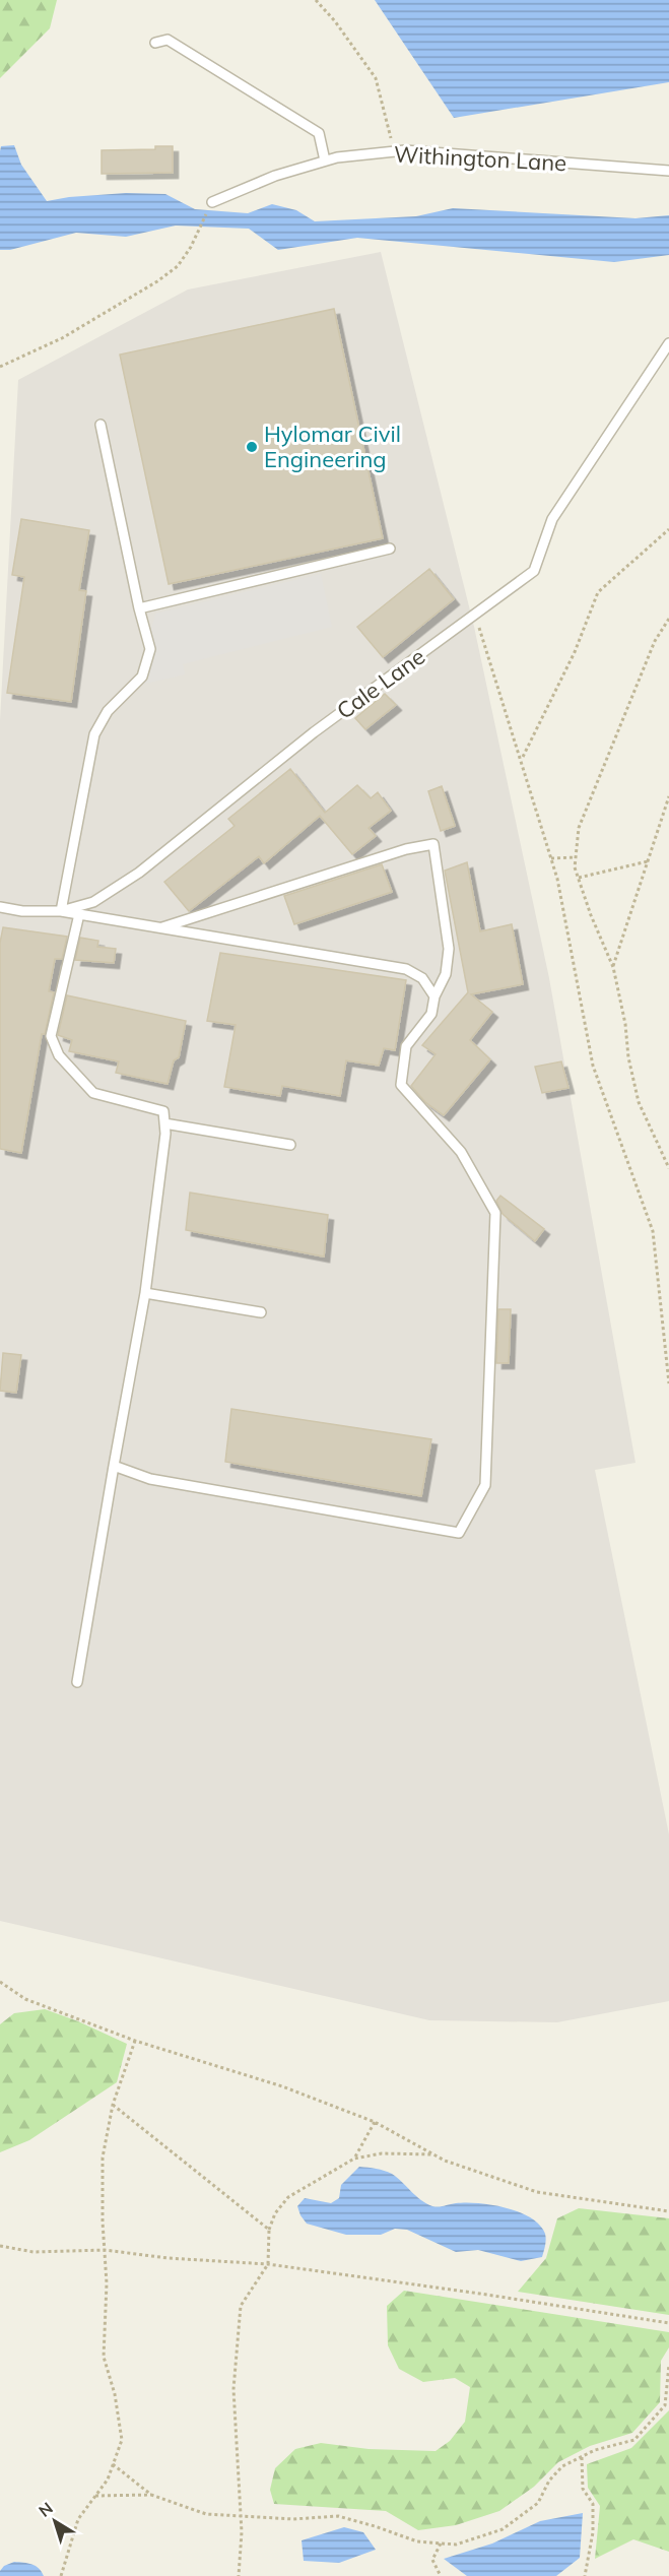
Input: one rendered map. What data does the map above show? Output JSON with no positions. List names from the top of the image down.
{
  "streets": {
    "lane": ["Withington Lane", "Cale Lane"]
  },
  "places": ["Hylomar Civil Engineering"],
  "north": "top left"
}
